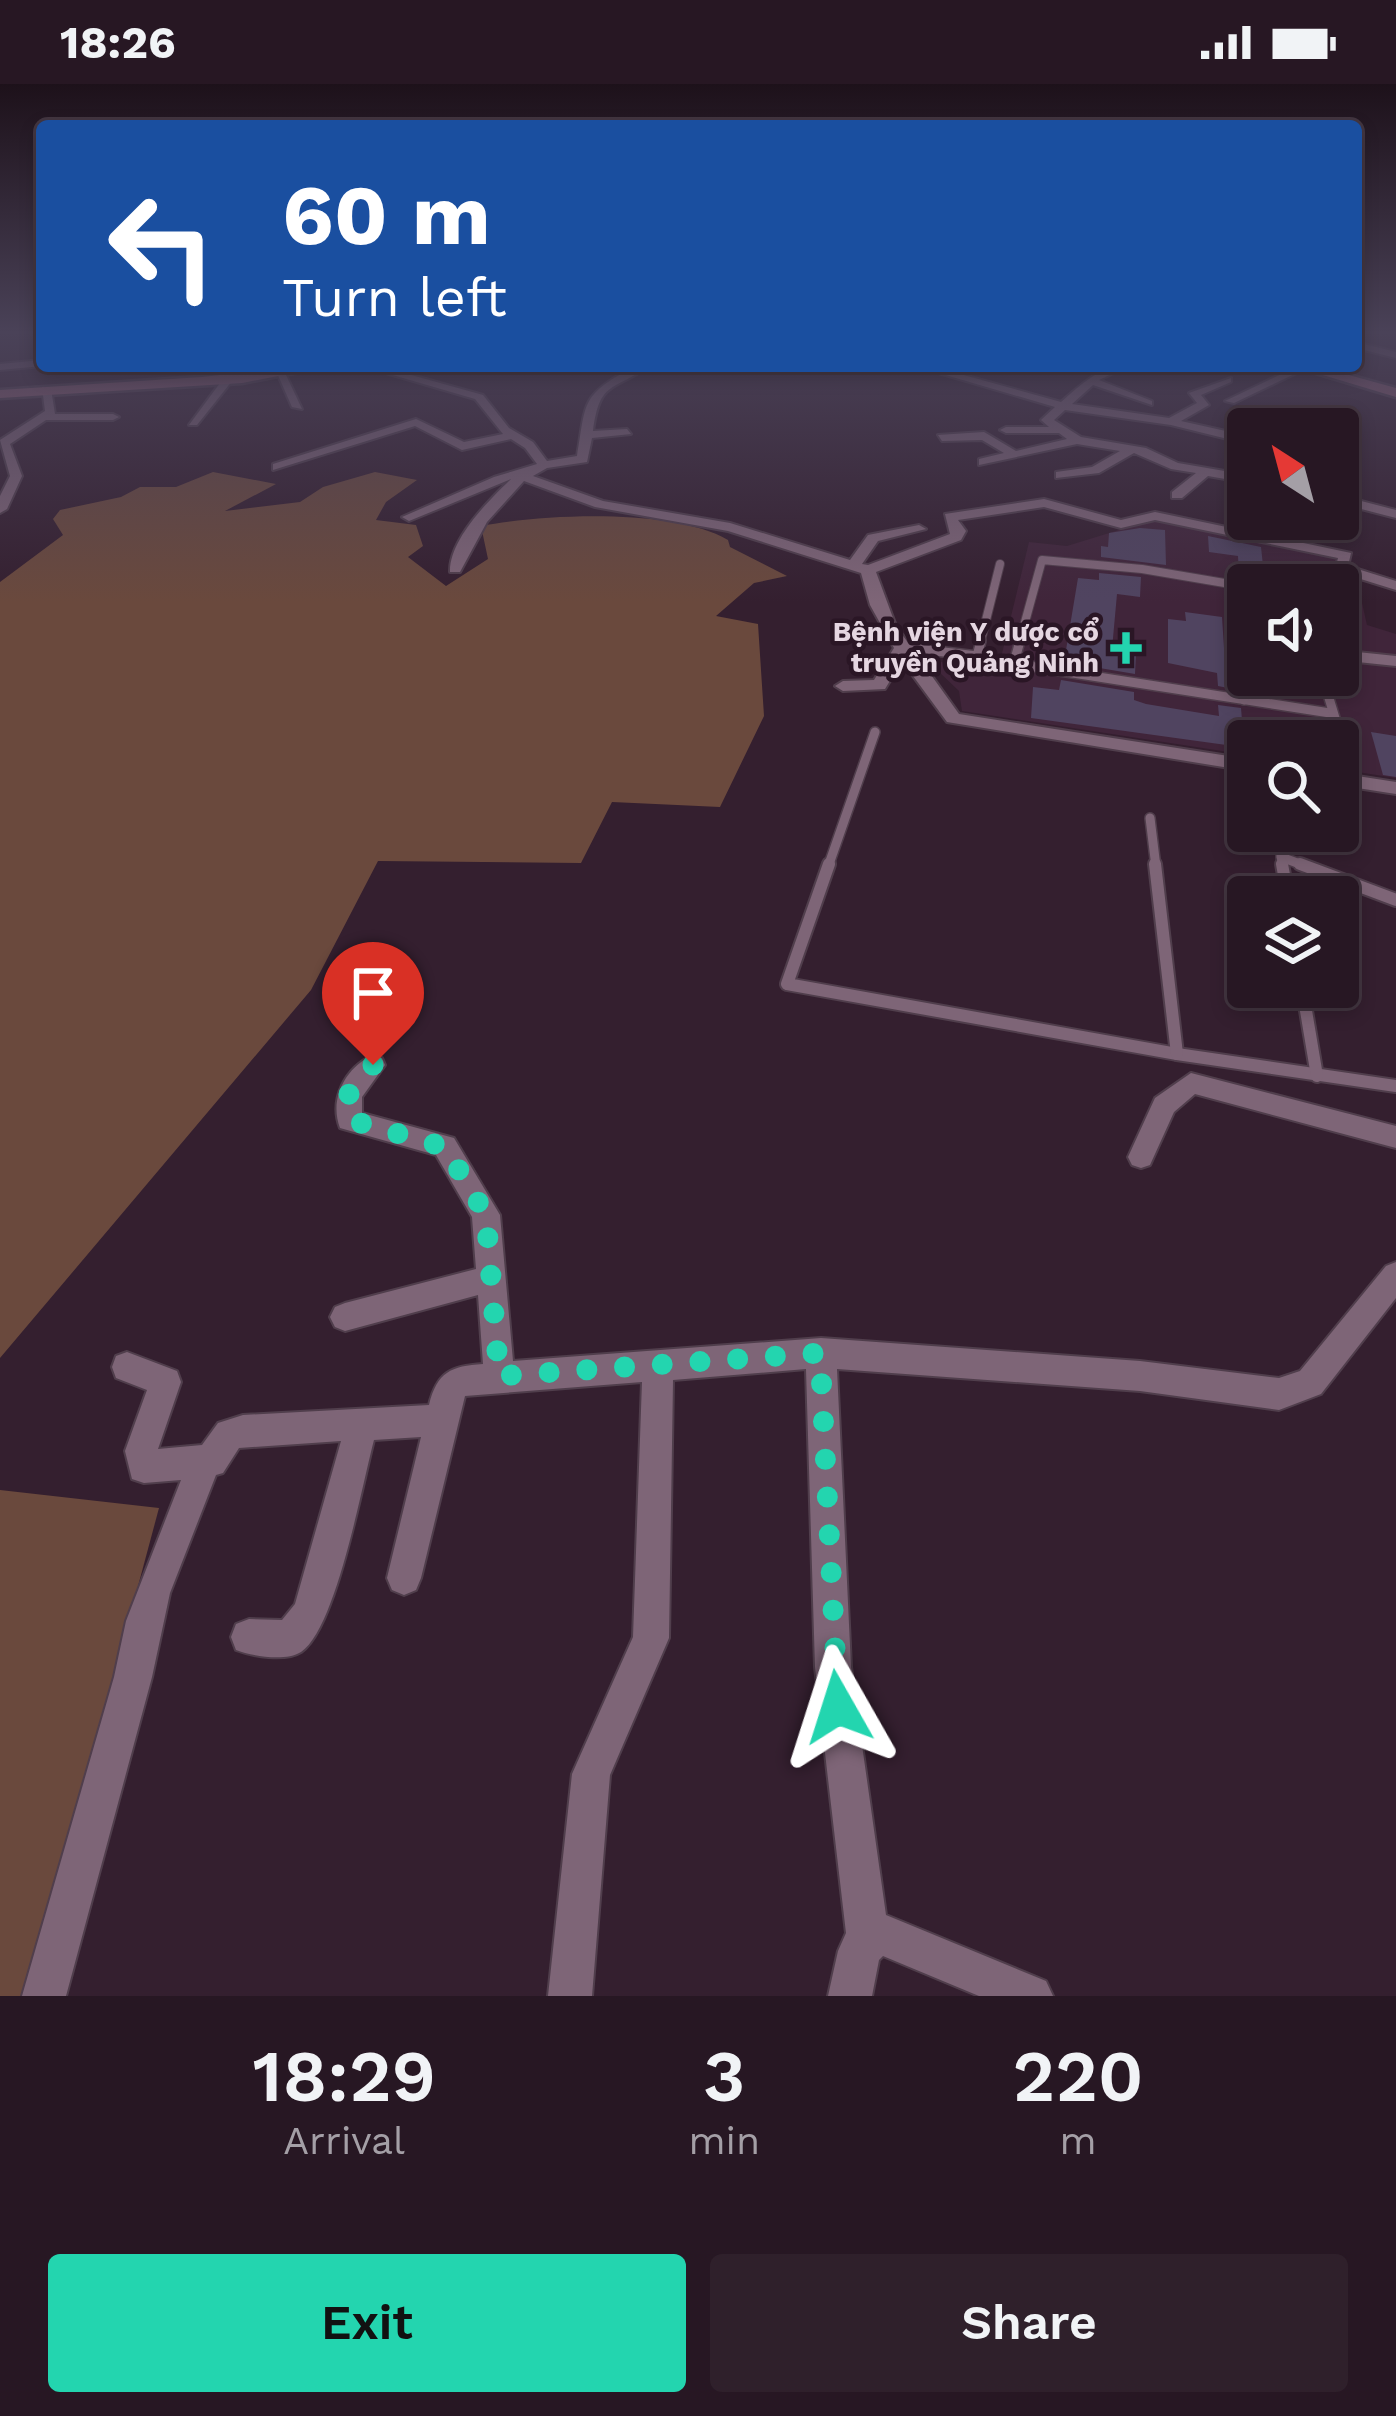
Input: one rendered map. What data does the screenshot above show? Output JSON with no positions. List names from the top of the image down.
{
  "places": {
    "health": ["Bệnh viện Y dược cổ truyền Quảng Ninh"]
  },
  "north": "top left",
  "page": {
    "status": "18:26",
    "turn": ["60 m", "Turn left"],
    "eta": [
      "18:29",
      "Arrival",
      "3",
      "min",
      "220",
      "m"
    ],
    "buttons": ["Exit", "Share"]
  }
}
